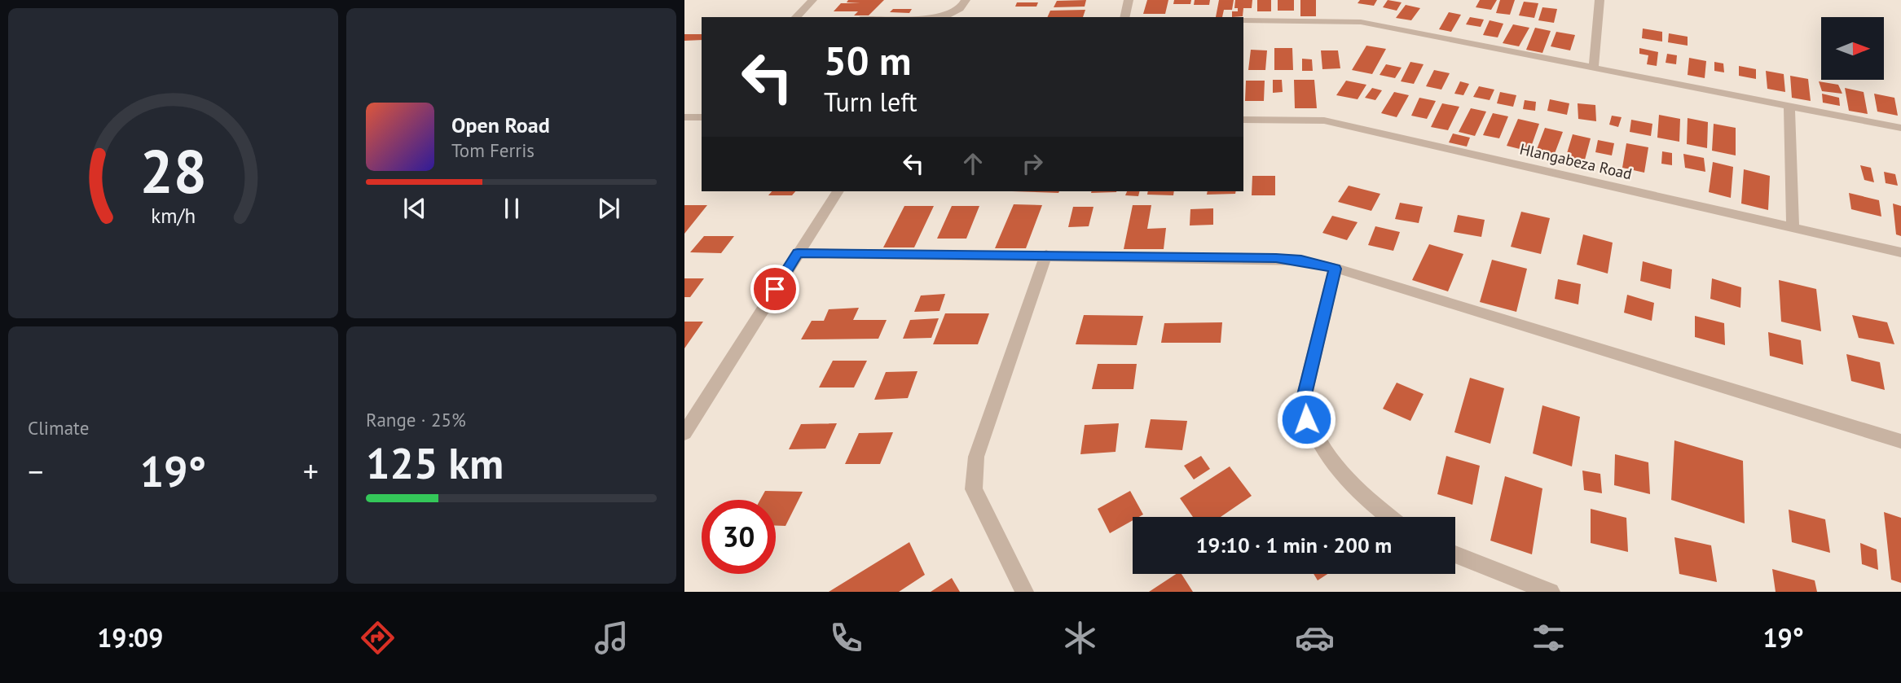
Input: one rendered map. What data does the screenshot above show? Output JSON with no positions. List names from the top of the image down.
{
  "streets": {
    "street": ["Hlangabeza Road"]
  },
  "north": "right",
  "page": {
    "turn": ["50 m", "Turn left"],
    "song": ["Open Road", "Tom Ferris"],
    "tile": [
      "Climate",
      ["Range · 25%", "125 km"]
    ],
    "heat": ["−", "19°", "+"],
    "limit": "30",
    "trip": "19:10 · 1 min · 200 m",
    "tabs": ["19:09", "19°"],
    "gauge": ["28", "km/h"]
  }
}
